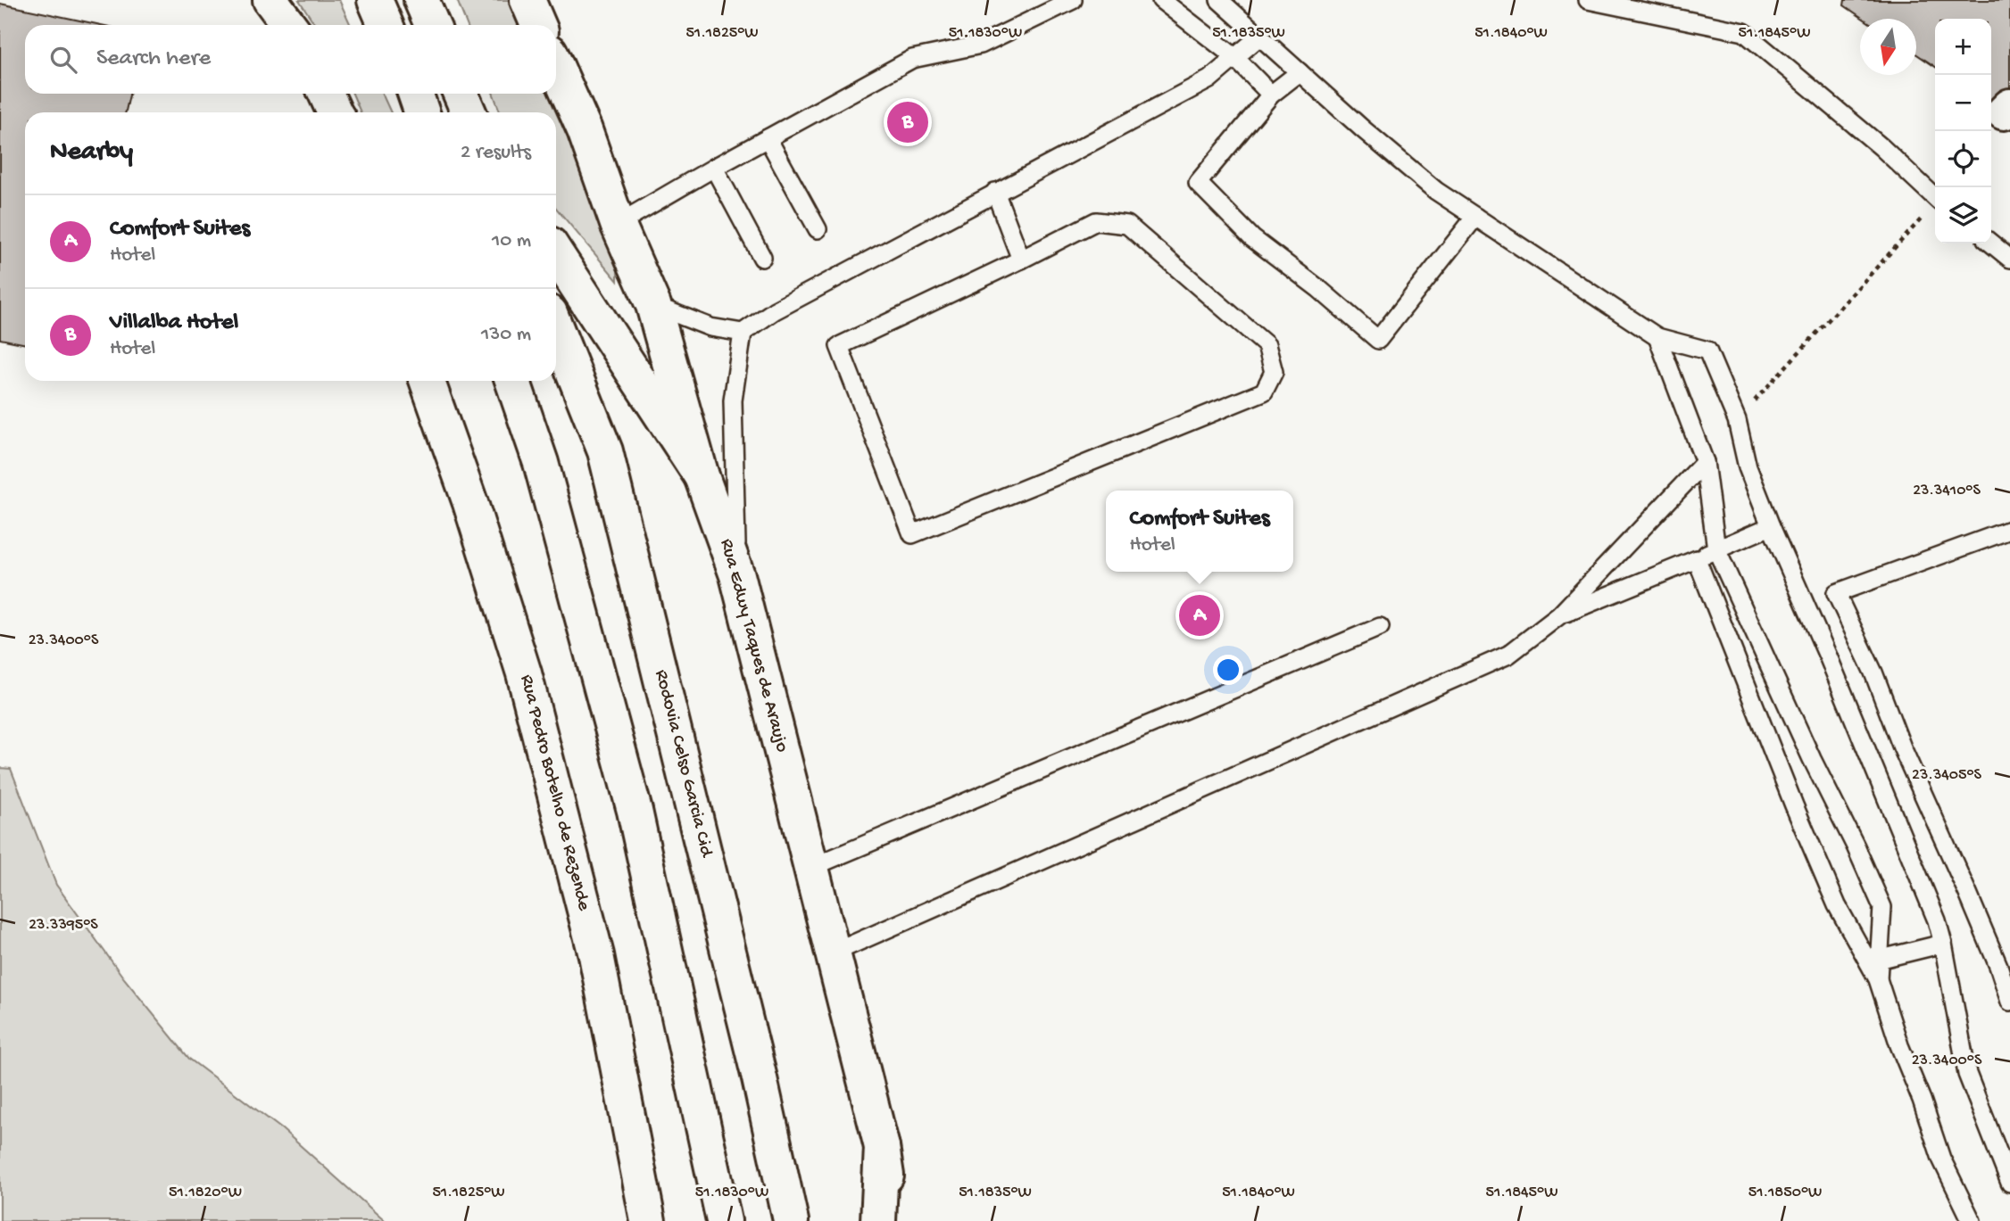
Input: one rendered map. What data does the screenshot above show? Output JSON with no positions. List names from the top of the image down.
{
  "streets": {
    "main road": ["Rua Edwy Taques de Araujo", "Rodovia Celso Garcia Cid", "Rua Pedro Botelho de Rezende"]
  },
  "north": "bottom",
  "page": {
    "map_buttons": ["+", "−"],
    "search": "Search here",
    "pins": ["B", "A"],
    "heading": ["Nearby", "2 results"],
    "list": [
      {
        "mark": "A",
        "name": "Comfort Suites",
        "note": "Hotel",
        "value": "10 m"
      },
      {
        "mark": "B",
        "name": "Villalba Hotel",
        "note": "Hotel",
        "value": "130 m"
      }
    ],
    "popup": ["Comfort Suites", "Hotel"]
  },
  "coordinates": [
    "51.1825°W",
    "51.1830°W",
    "51.1835°W",
    "51.1840°W",
    "51.1845°W",
    "23.3410°S",
    "23.3400°S",
    "23.3405°S",
    "23.3395°S",
    "51.1820°W",
    "51.1850°W"
  ]
}
